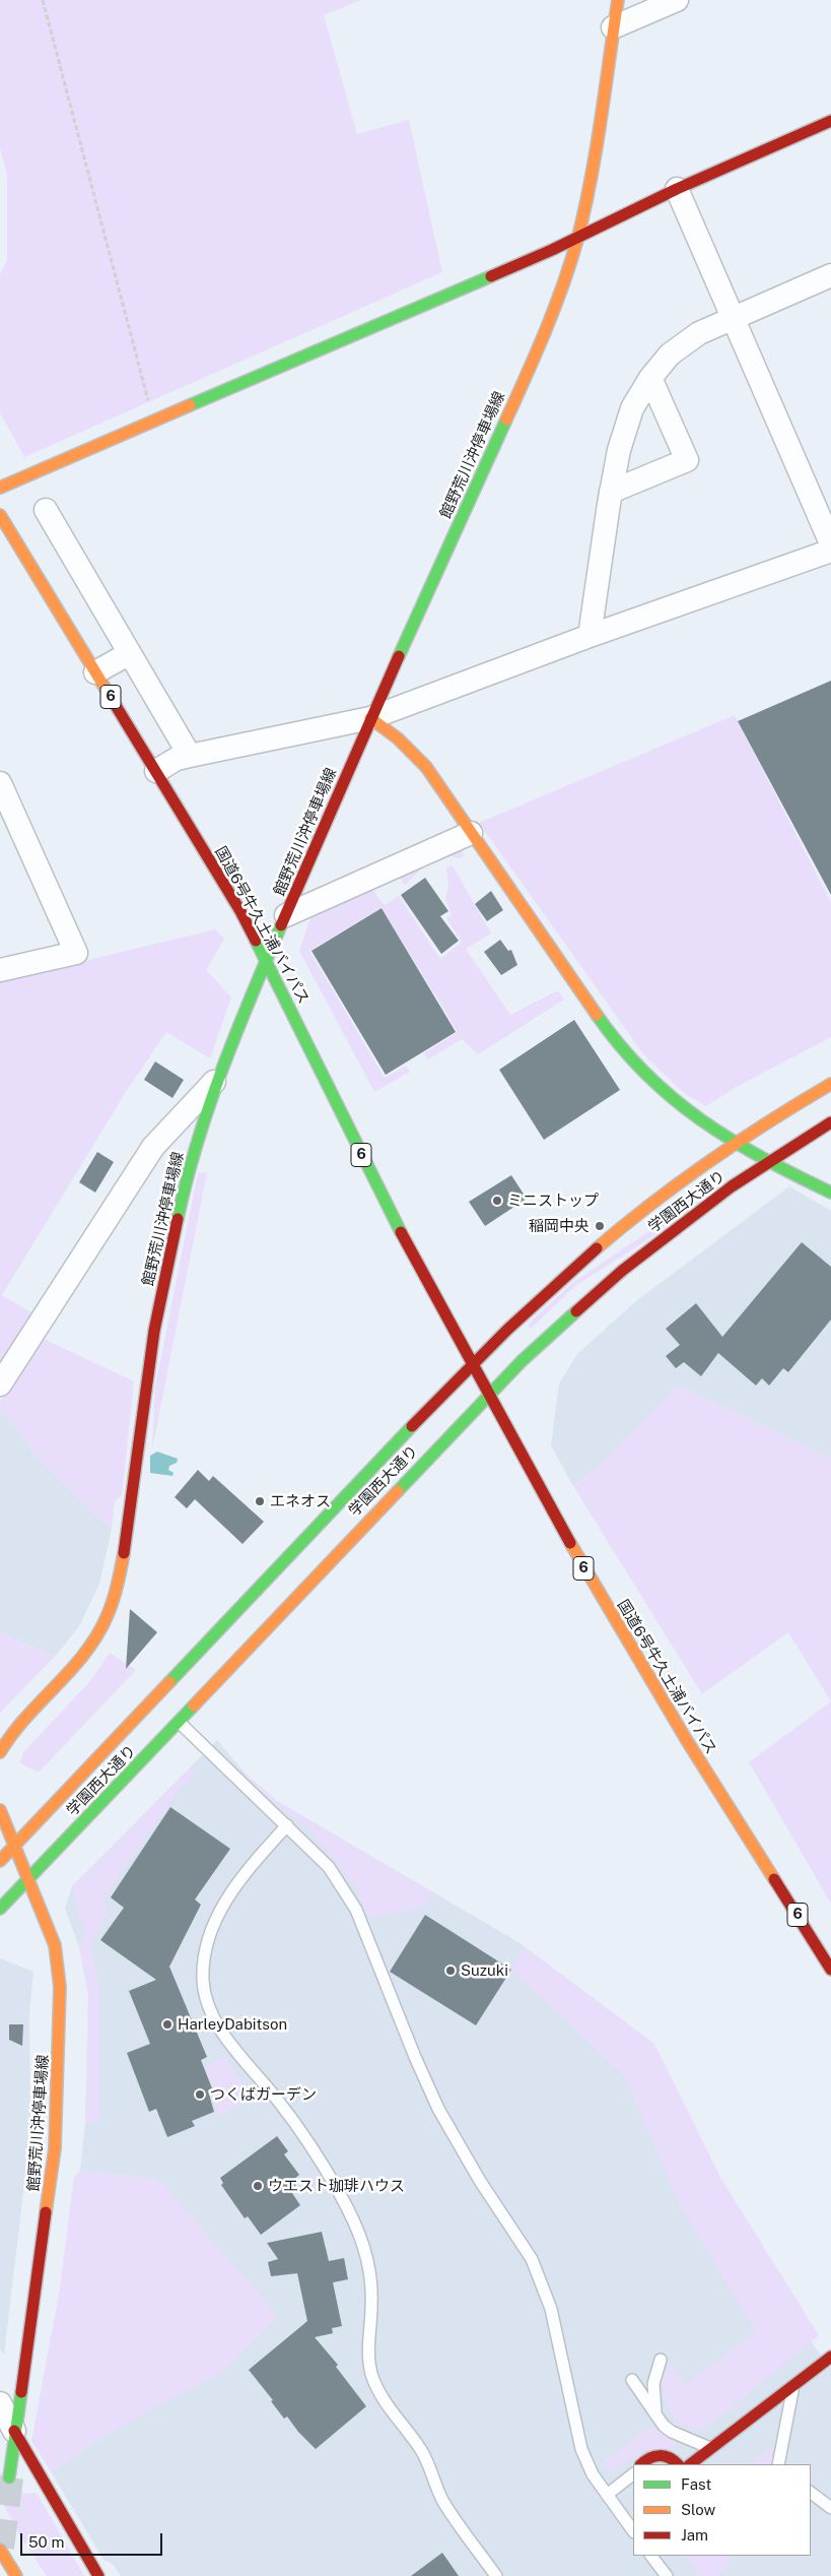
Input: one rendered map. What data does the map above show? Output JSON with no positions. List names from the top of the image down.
{
  "streets": {
    "main road": [
      "館野荒川沖停車場線",
      "6",
      "国道6号牛久土浦バイパス",
      "学園西大通り"
    ]
  },
  "crossings": [
    ["館野荒川沖停車場線", "国道6号牛久土浦バイパス"],
    ["館野荒川沖停車場線", "学園西大通り"],
    ["6", "国道6号牛久土浦バイパス"],
    ["6", "学園西大通り"],
    ["国道6号牛久土浦バイパス", "学園西大通り"]
  ],
  "places": [
    "ミニストップ",
    "稲岡中央",
    "エネオス",
    "Suzuki",
    "HarleyDabitson",
    "つくばガーデン",
    "ウエスト珈琲ハウス"
  ],
  "legend": ["Fast", "Slow", "Jam"],
  "scale_bar": "50 m"
}
